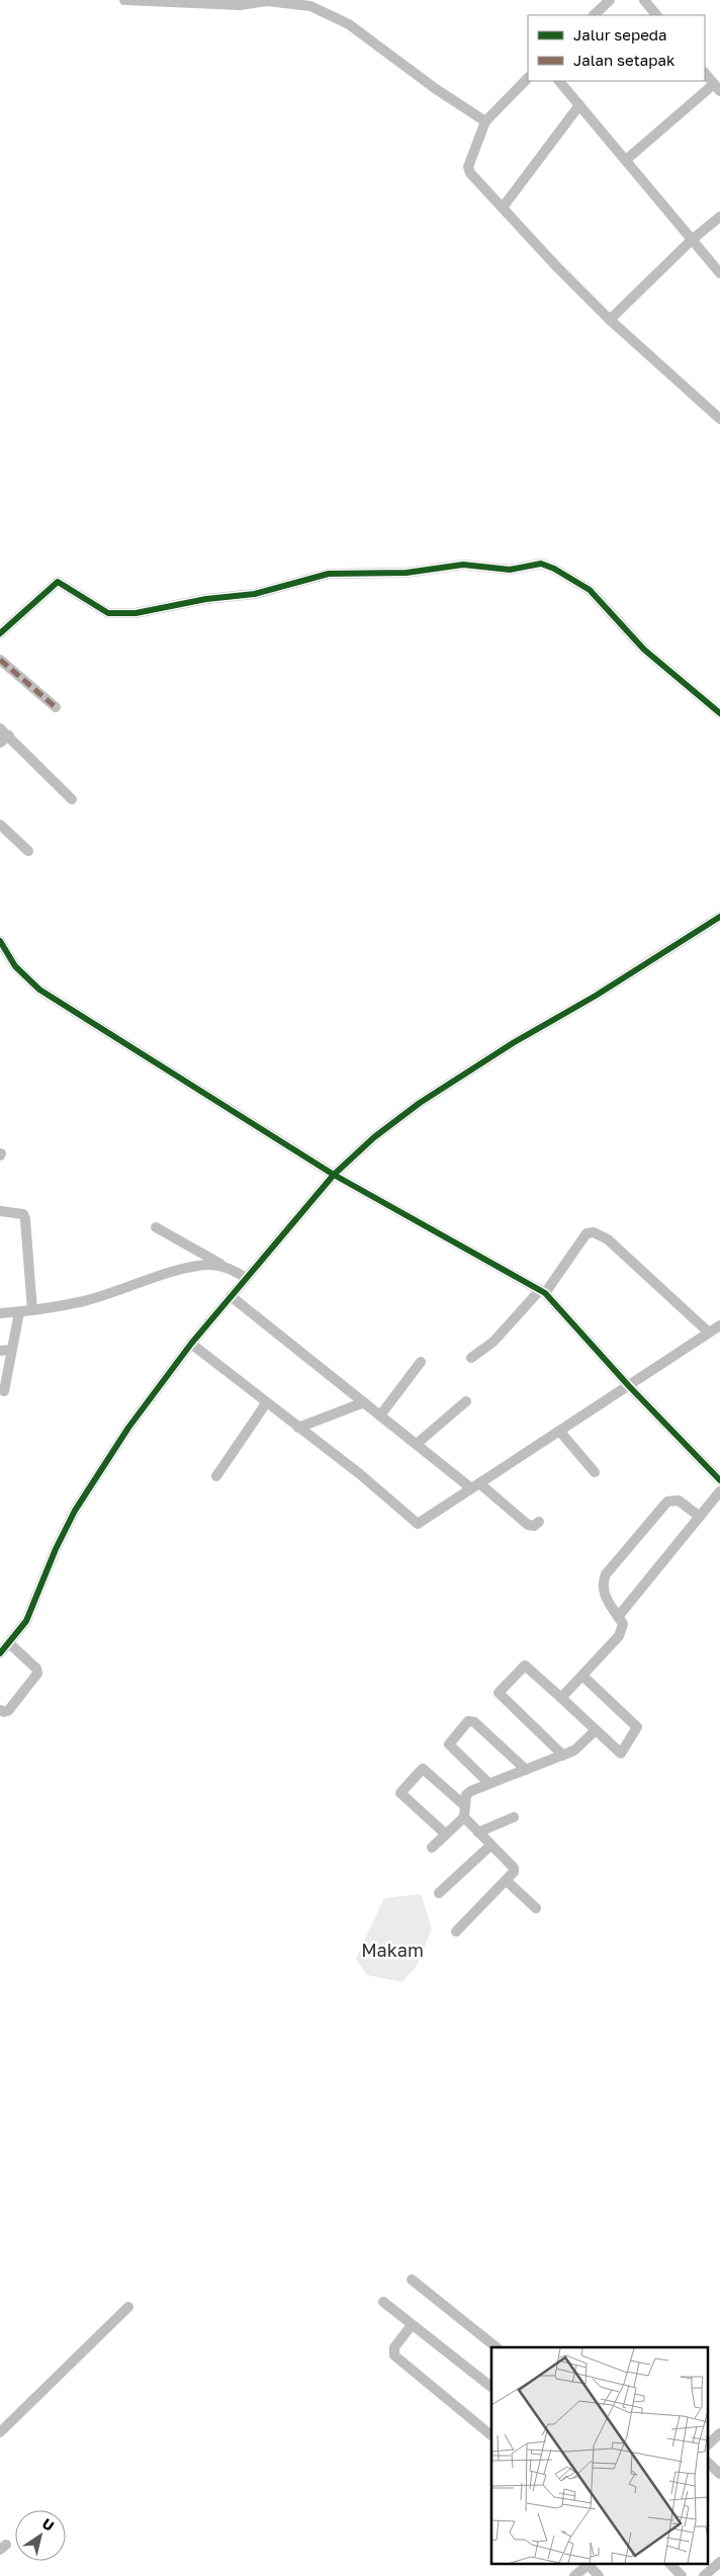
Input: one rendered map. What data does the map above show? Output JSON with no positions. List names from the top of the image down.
{
  "parks": ["Makam"],
  "legend": ["Jalur sepeda", "Jalan setapak"],
  "north": "top right"
}
